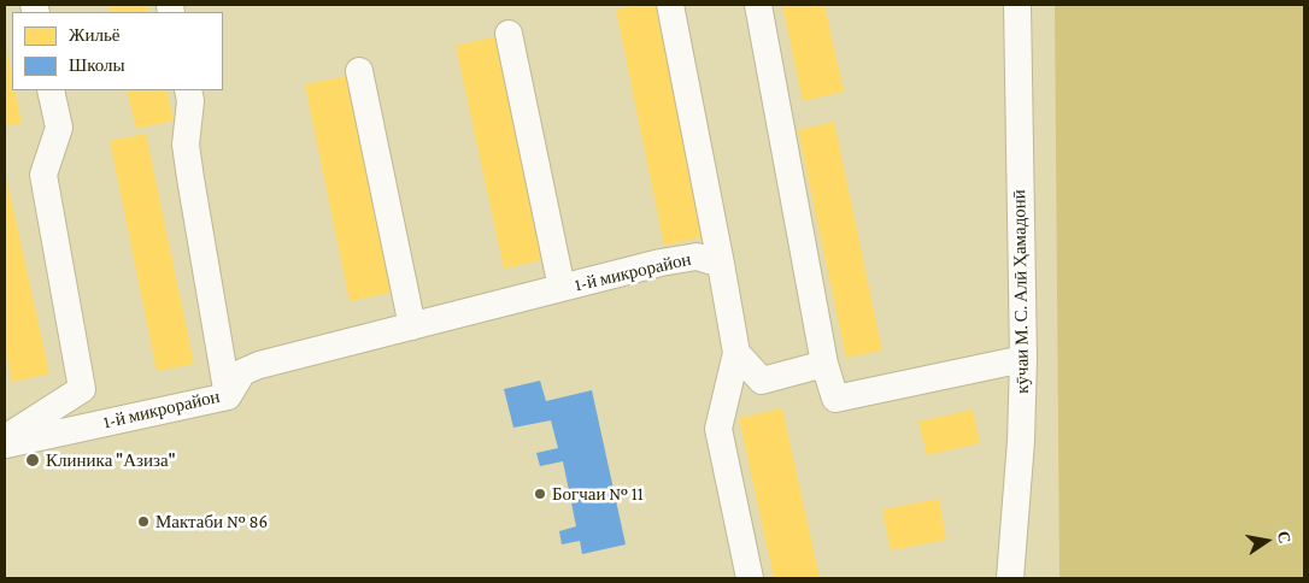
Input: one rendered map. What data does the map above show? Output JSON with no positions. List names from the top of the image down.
{
  "streets": {
    "street": ["1-й микрорайон", "кӯчаи М. С. Алӣ Ҳамадонӣ"]
  },
  "places": ["Клиника \"Азиза\"", "Богчаи № 11", "Мактаби № 86"],
  "legend": ["Жильё", "Школы"],
  "north": "right"
}
